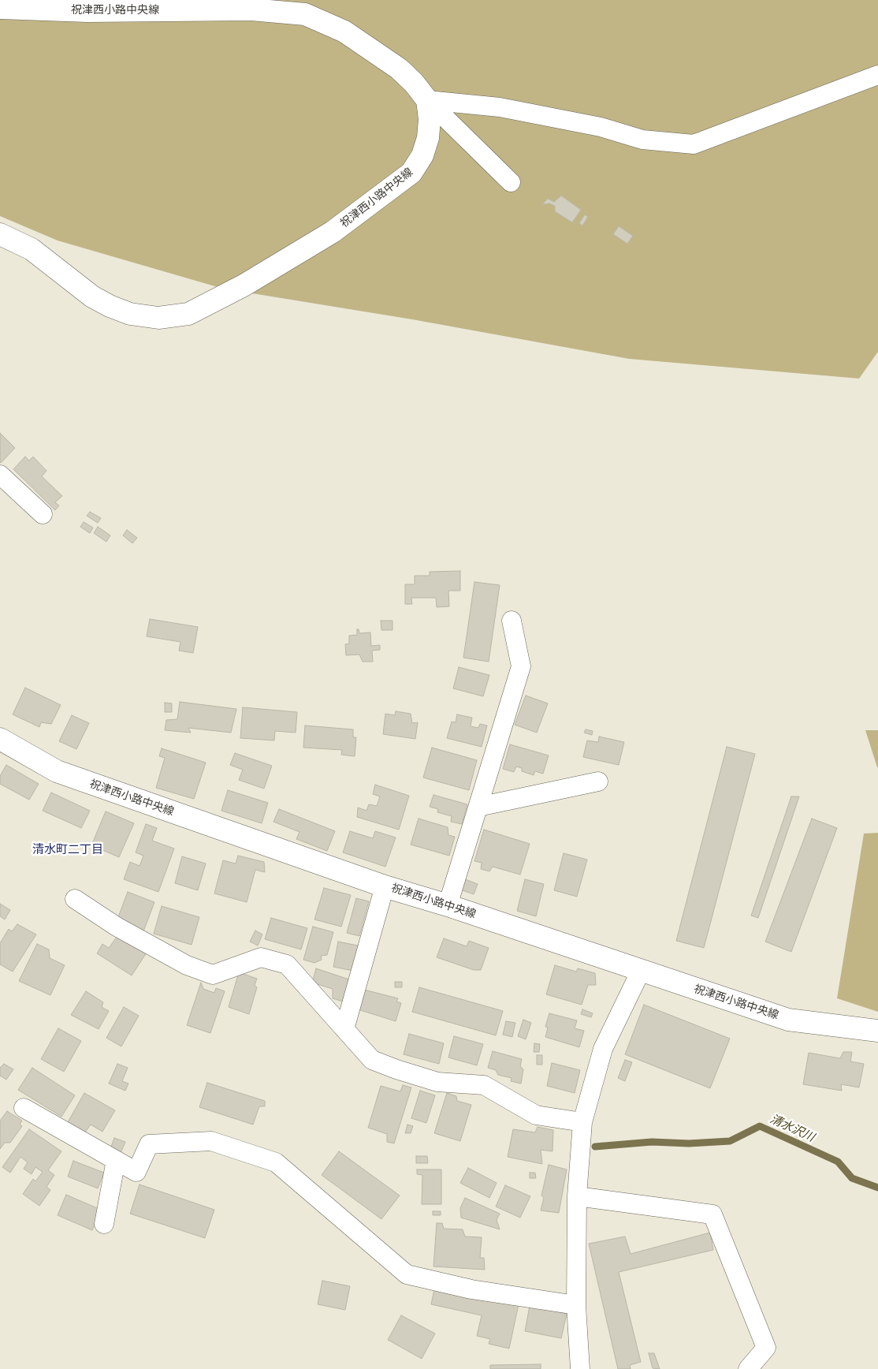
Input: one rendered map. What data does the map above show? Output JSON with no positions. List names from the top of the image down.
{
  "streets": {
    "main road": ["祝津西小路中央線"]
  },
  "districts": ["清水町二丁目"],
  "water": ["清水沢川"]
}
